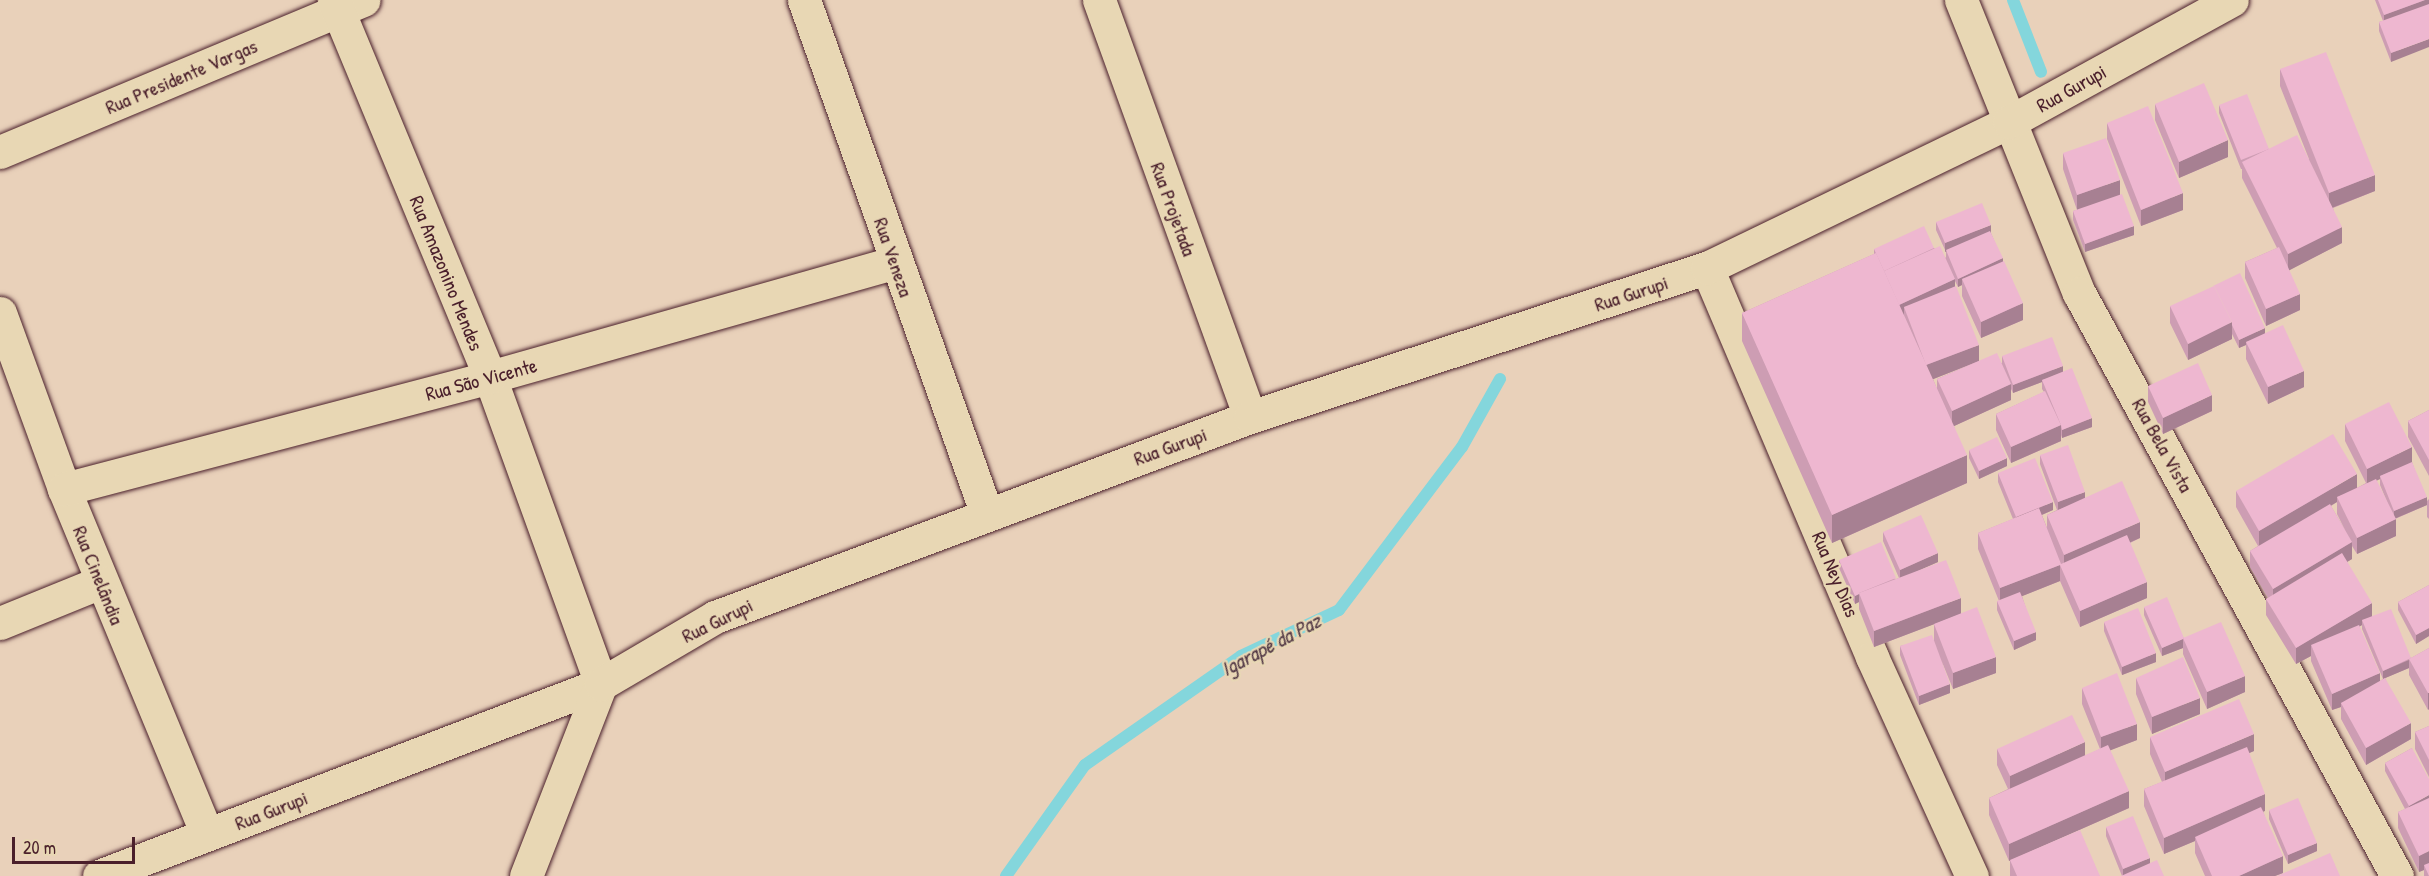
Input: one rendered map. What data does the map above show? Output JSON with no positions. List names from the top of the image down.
{
  "streets": {
    "street": [
      "Rua Presidente Vargas",
      "Rua Gurupi",
      "Rua Projetada",
      "Rua Veneza",
      "Rua Amazonino Mendes",
      "Rua São Vicente",
      "Rua Bela Vista",
      "Rua Ney Dias",
      "Rua Cinelândia"
    ]
  },
  "crossings": [
    ["Rua Presidente Vargas", "Rua Amazonino Mendes"],
    ["Rua Gurupi", "Rua Projetada"],
    ["Rua Gurupi", "Rua Veneza"],
    ["Rua Gurupi", "Rua Amazonino Mendes"],
    ["Rua Gurupi", "Rua Bela Vista"],
    ["Rua Gurupi", "Rua Ney Dias"],
    ["Rua Gurupi", "Rua Cinelândia"],
    ["Rua Veneza", "Rua São Vicente"],
    ["Rua Amazonino Mendes", "Rua São Vicente"],
    ["Rua São Vicente", "Rua Cinelândia"]
  ],
  "water": ["Igarapé da Paz"],
  "scale_bar": "20 m"
}
